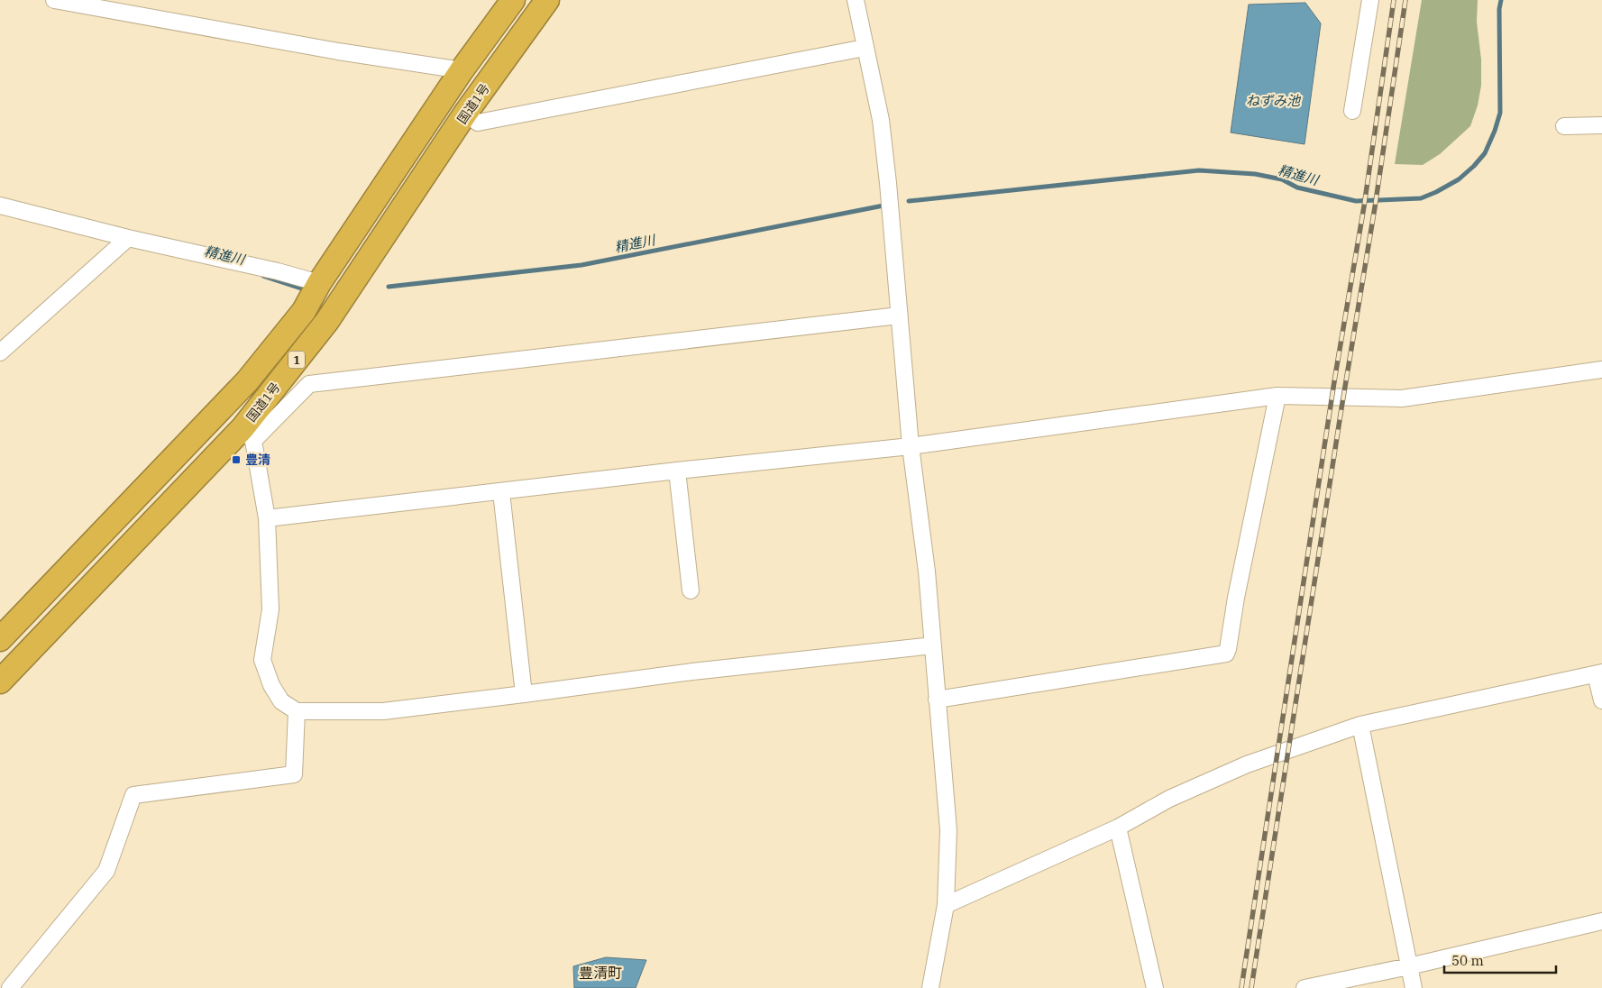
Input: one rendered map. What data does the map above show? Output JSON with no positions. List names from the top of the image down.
{
  "streets": {
    "highway": ["国道1号", "1"]
  },
  "districts": ["豊清町"],
  "water": ["ねずみ池", "精進川"],
  "places": {
    "transit": ["豊清"]
  },
  "scale_bar": "50 m"
}
